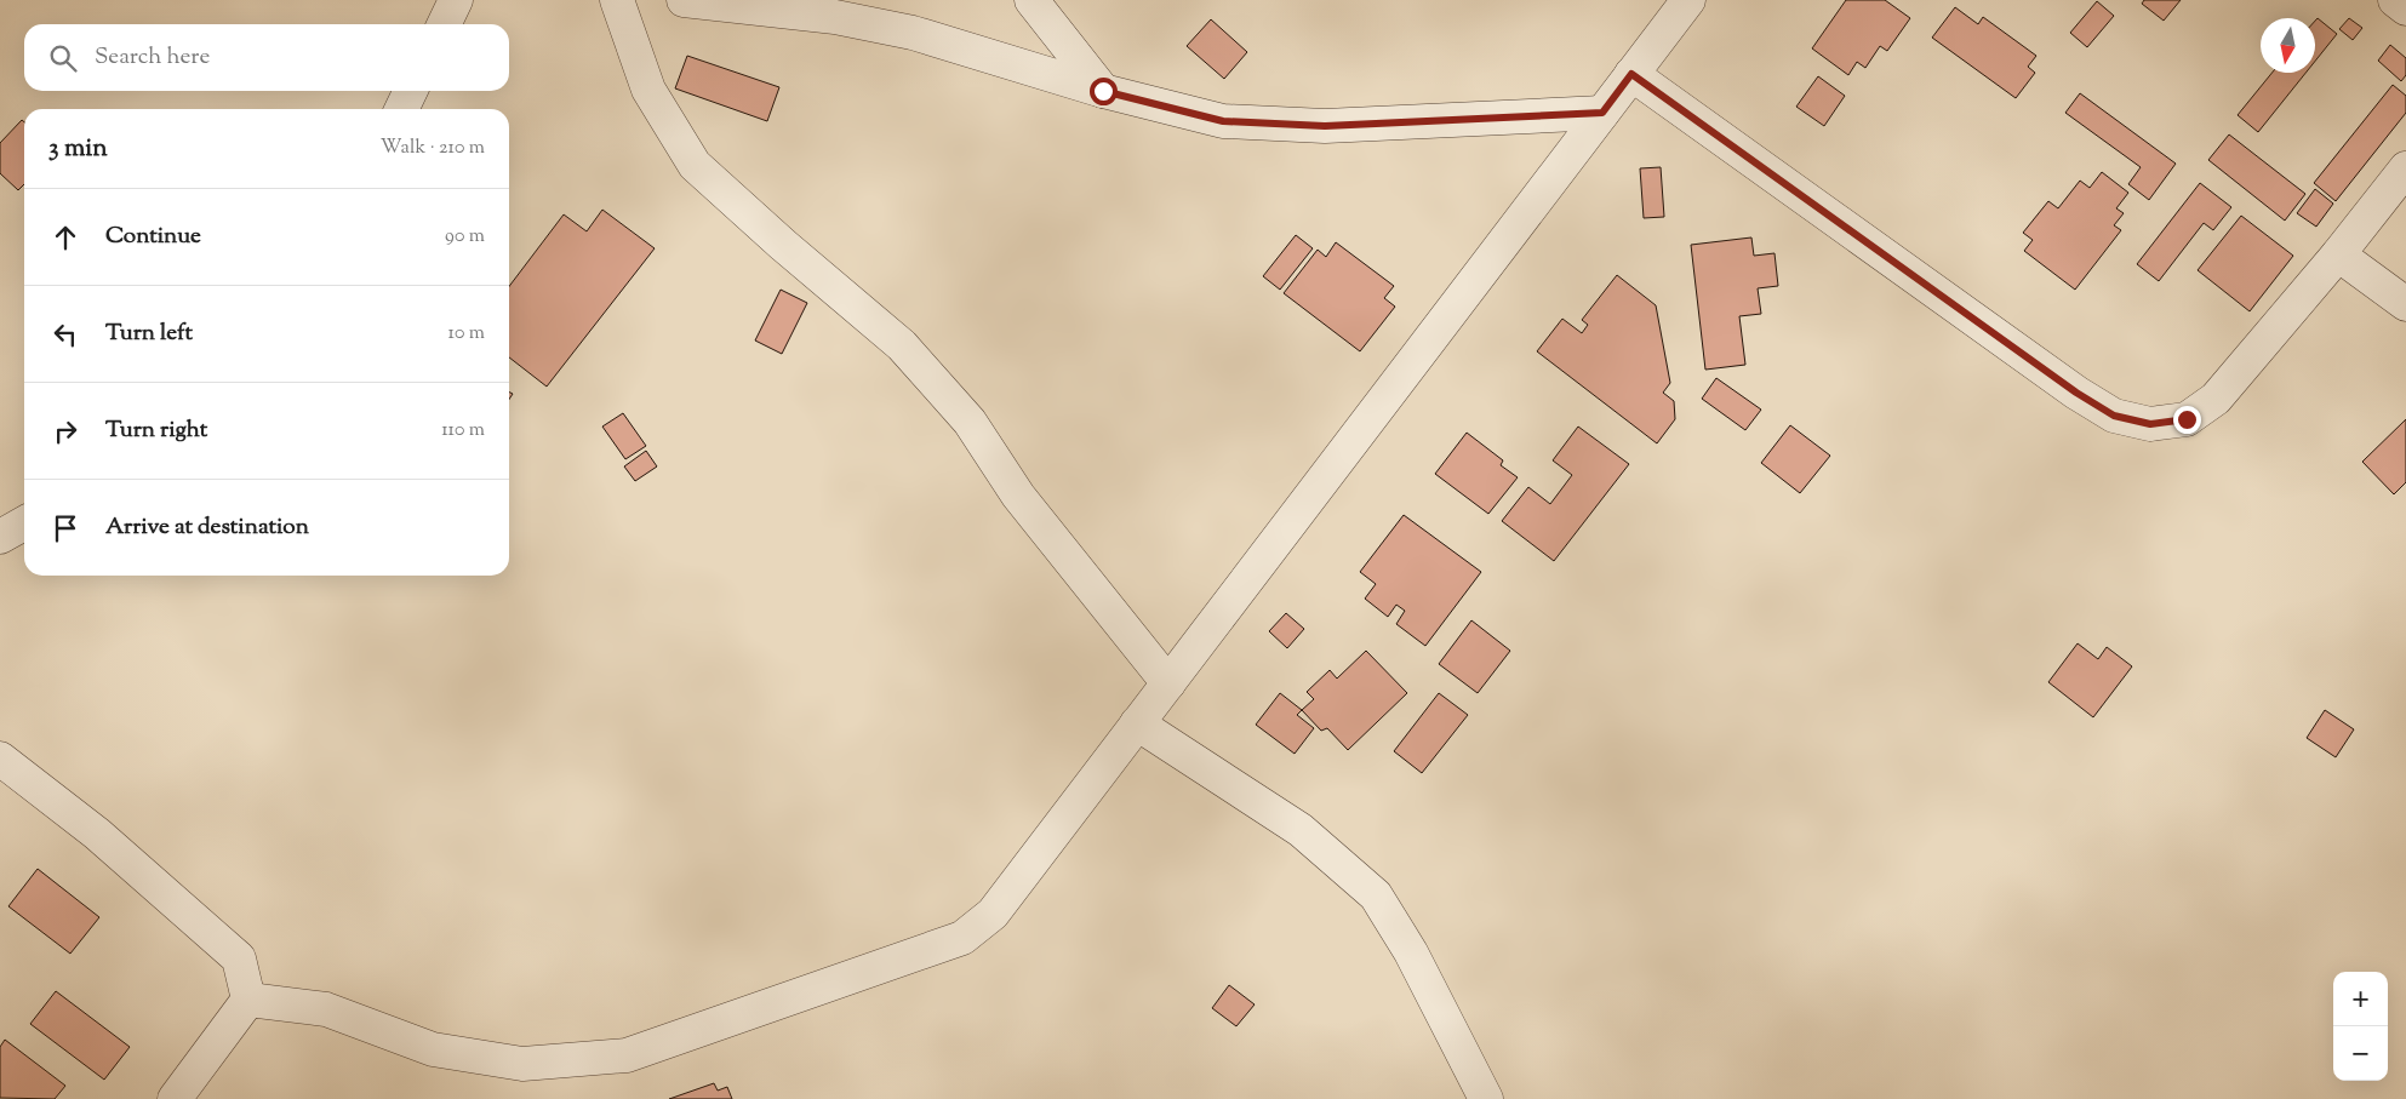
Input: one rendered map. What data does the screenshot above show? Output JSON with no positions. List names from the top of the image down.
{
  "north": "bottom",
  "page": {
    "search": "Search here",
    "heading": ["3 min", "Walk · 210 m"],
    "list": [
      ["Continue", "90 m"],
      ["Turn left", "10 m"],
      ["Turn right", "110 m"],
      "Arrive at destination"
    ],
    "map_buttons": ["+", "−"]
  }
}
